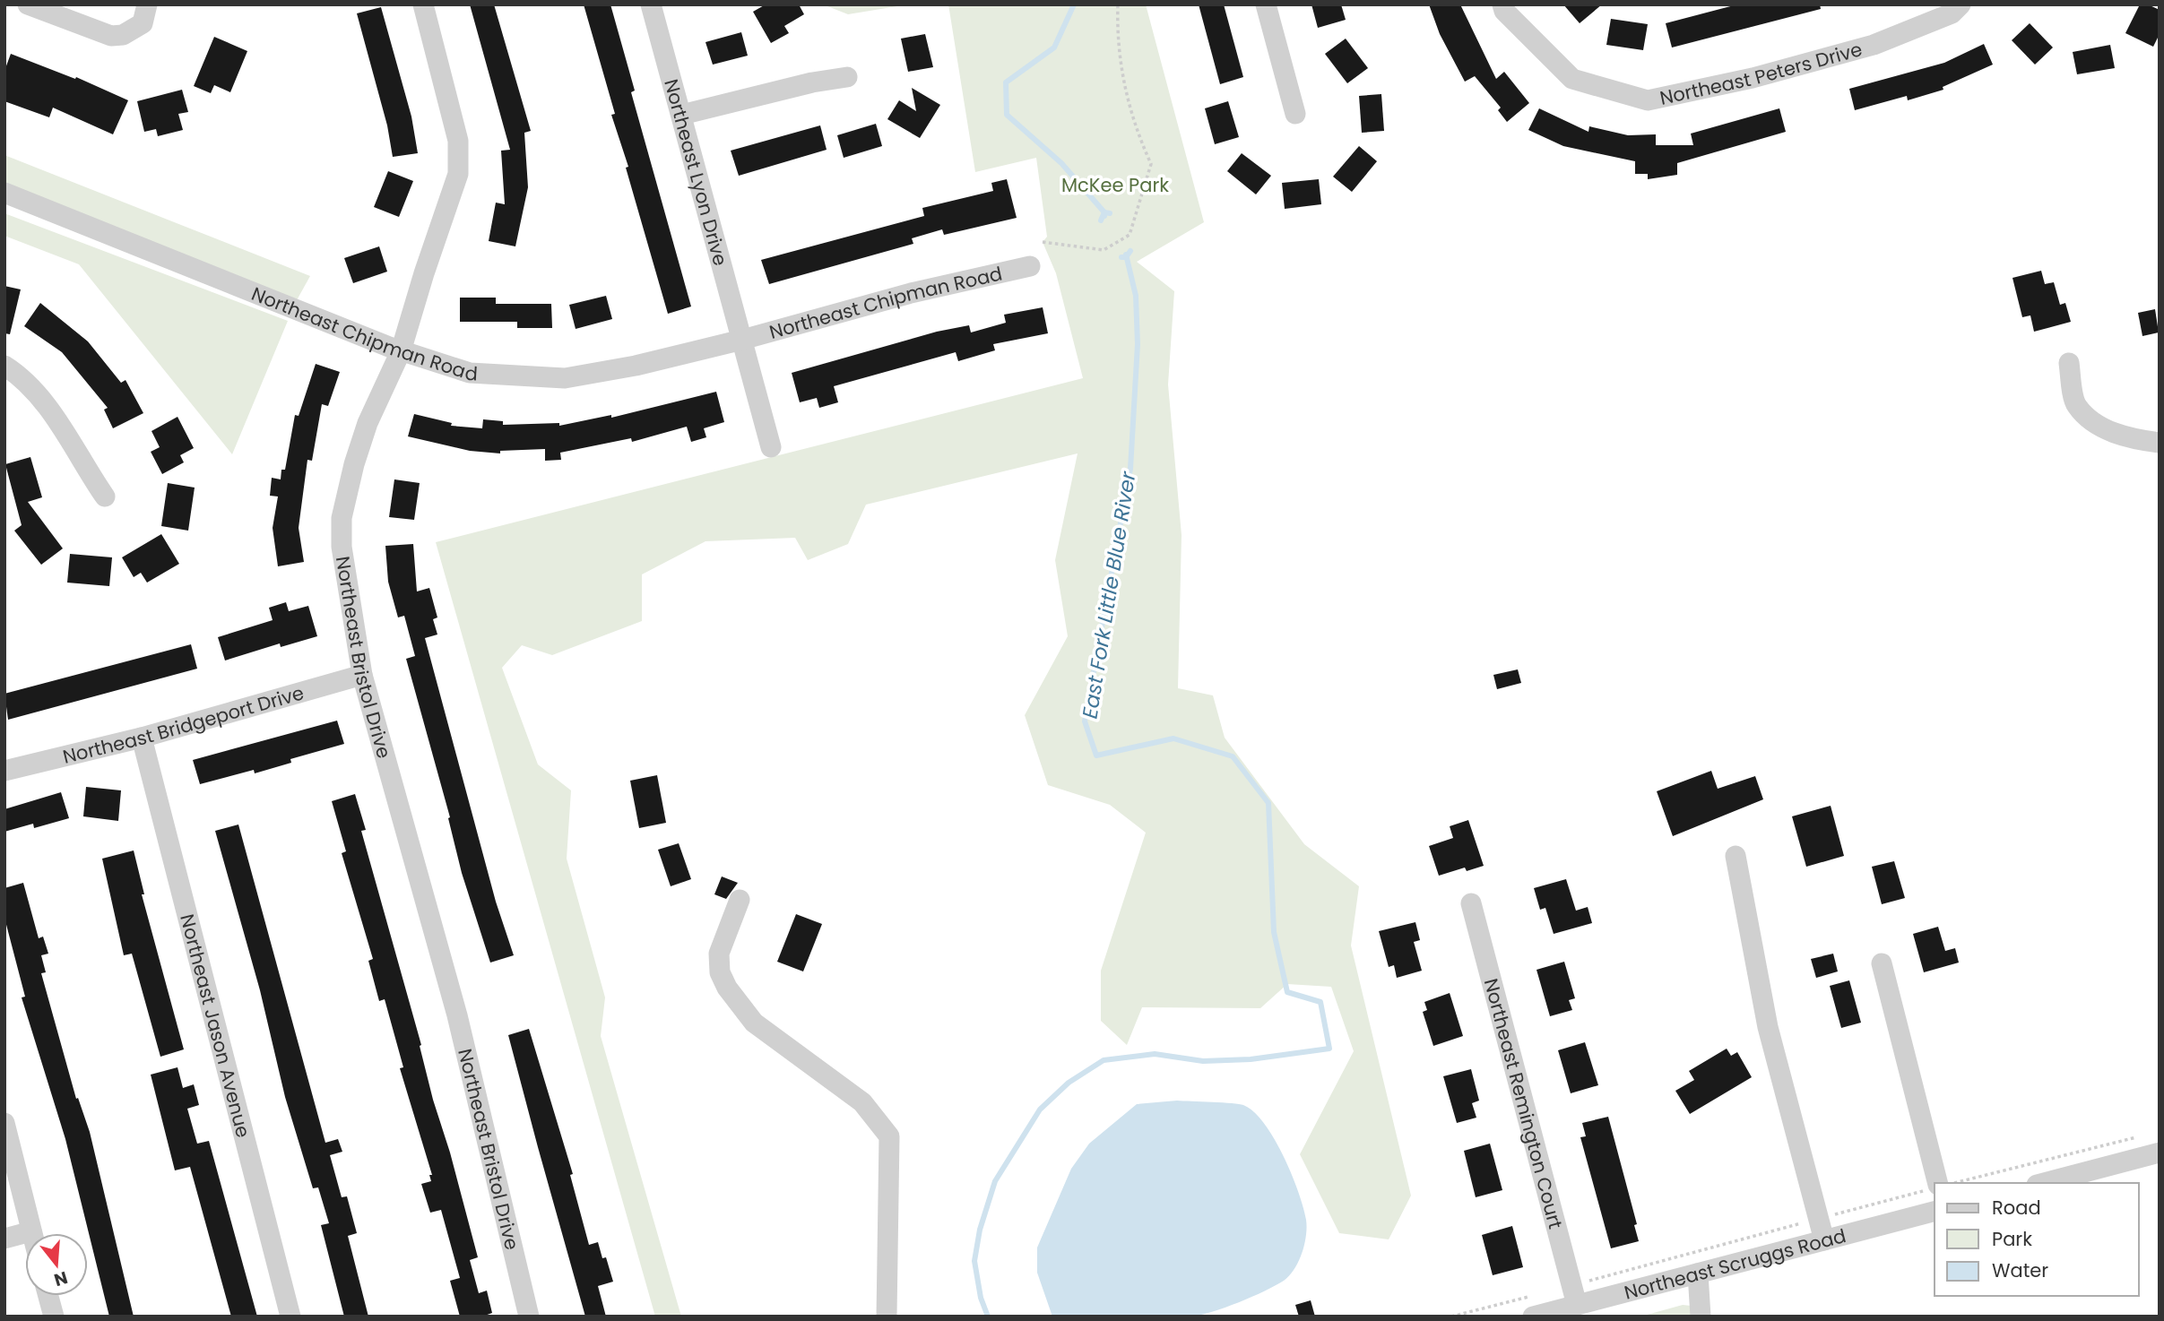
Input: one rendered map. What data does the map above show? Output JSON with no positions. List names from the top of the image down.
{
  "streets": {
    "street": [
      "Northeast Peters Drive",
      "Northeast Lyon Drive",
      "Northeast Chipman Road",
      "Northeast Bristol Drive",
      "Northeast Bridgeport Drive",
      "Northeast Jason Avenue",
      "Northeast Remington Court",
      "Northeast Scruggs Road"
    ]
  },
  "crossings": [
    ["Northeast Lyon Drive", "Northeast Chipman Road"],
    ["Northeast Chipman Road", "Northeast Bristol Drive"],
    ["Northeast Bristol Drive", "Northeast Bridgeport Drive"],
    ["Northeast Bridgeport Drive", "Northeast Jason Avenue"],
    ["Northeast Remington Court", "Northeast Scruggs Road"]
  ],
  "water": ["East Fork Little Blue River"],
  "parks": ["McKee Park"],
  "legend": ["Road", "Park", "Water"],
  "north": "bottom"
}
